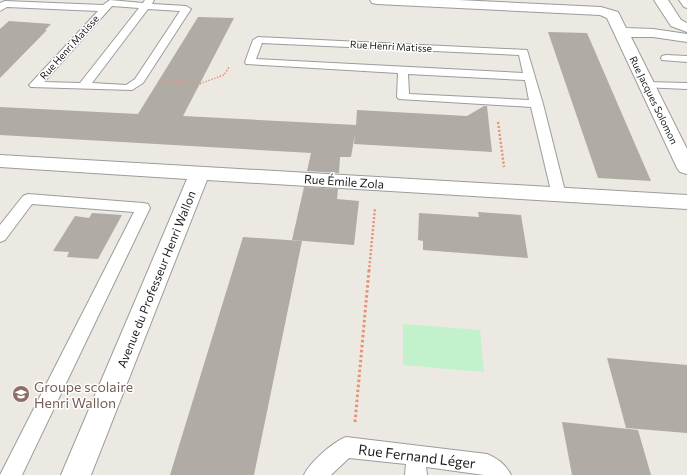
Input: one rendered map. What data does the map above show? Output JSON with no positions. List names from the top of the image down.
{
  "streets": {
    "street": ["Rue Jacques Solomon", "Rue Émile Zola", "Avenue du Professeur Henri Wallon"],
    "lane": ["Rue Henri Matisse", "Rue Fernand Léger"]
  },
  "crossings": [
    ["Rue Henri Matisse", "Rue Émile Zola"],
    ["Rue Émile Zola", "Avenue du Professeur Henri Wallon"]
  ],
  "places": {
    "school or university": ["Groupe scolaire Henri Wallon"]
  }
}
